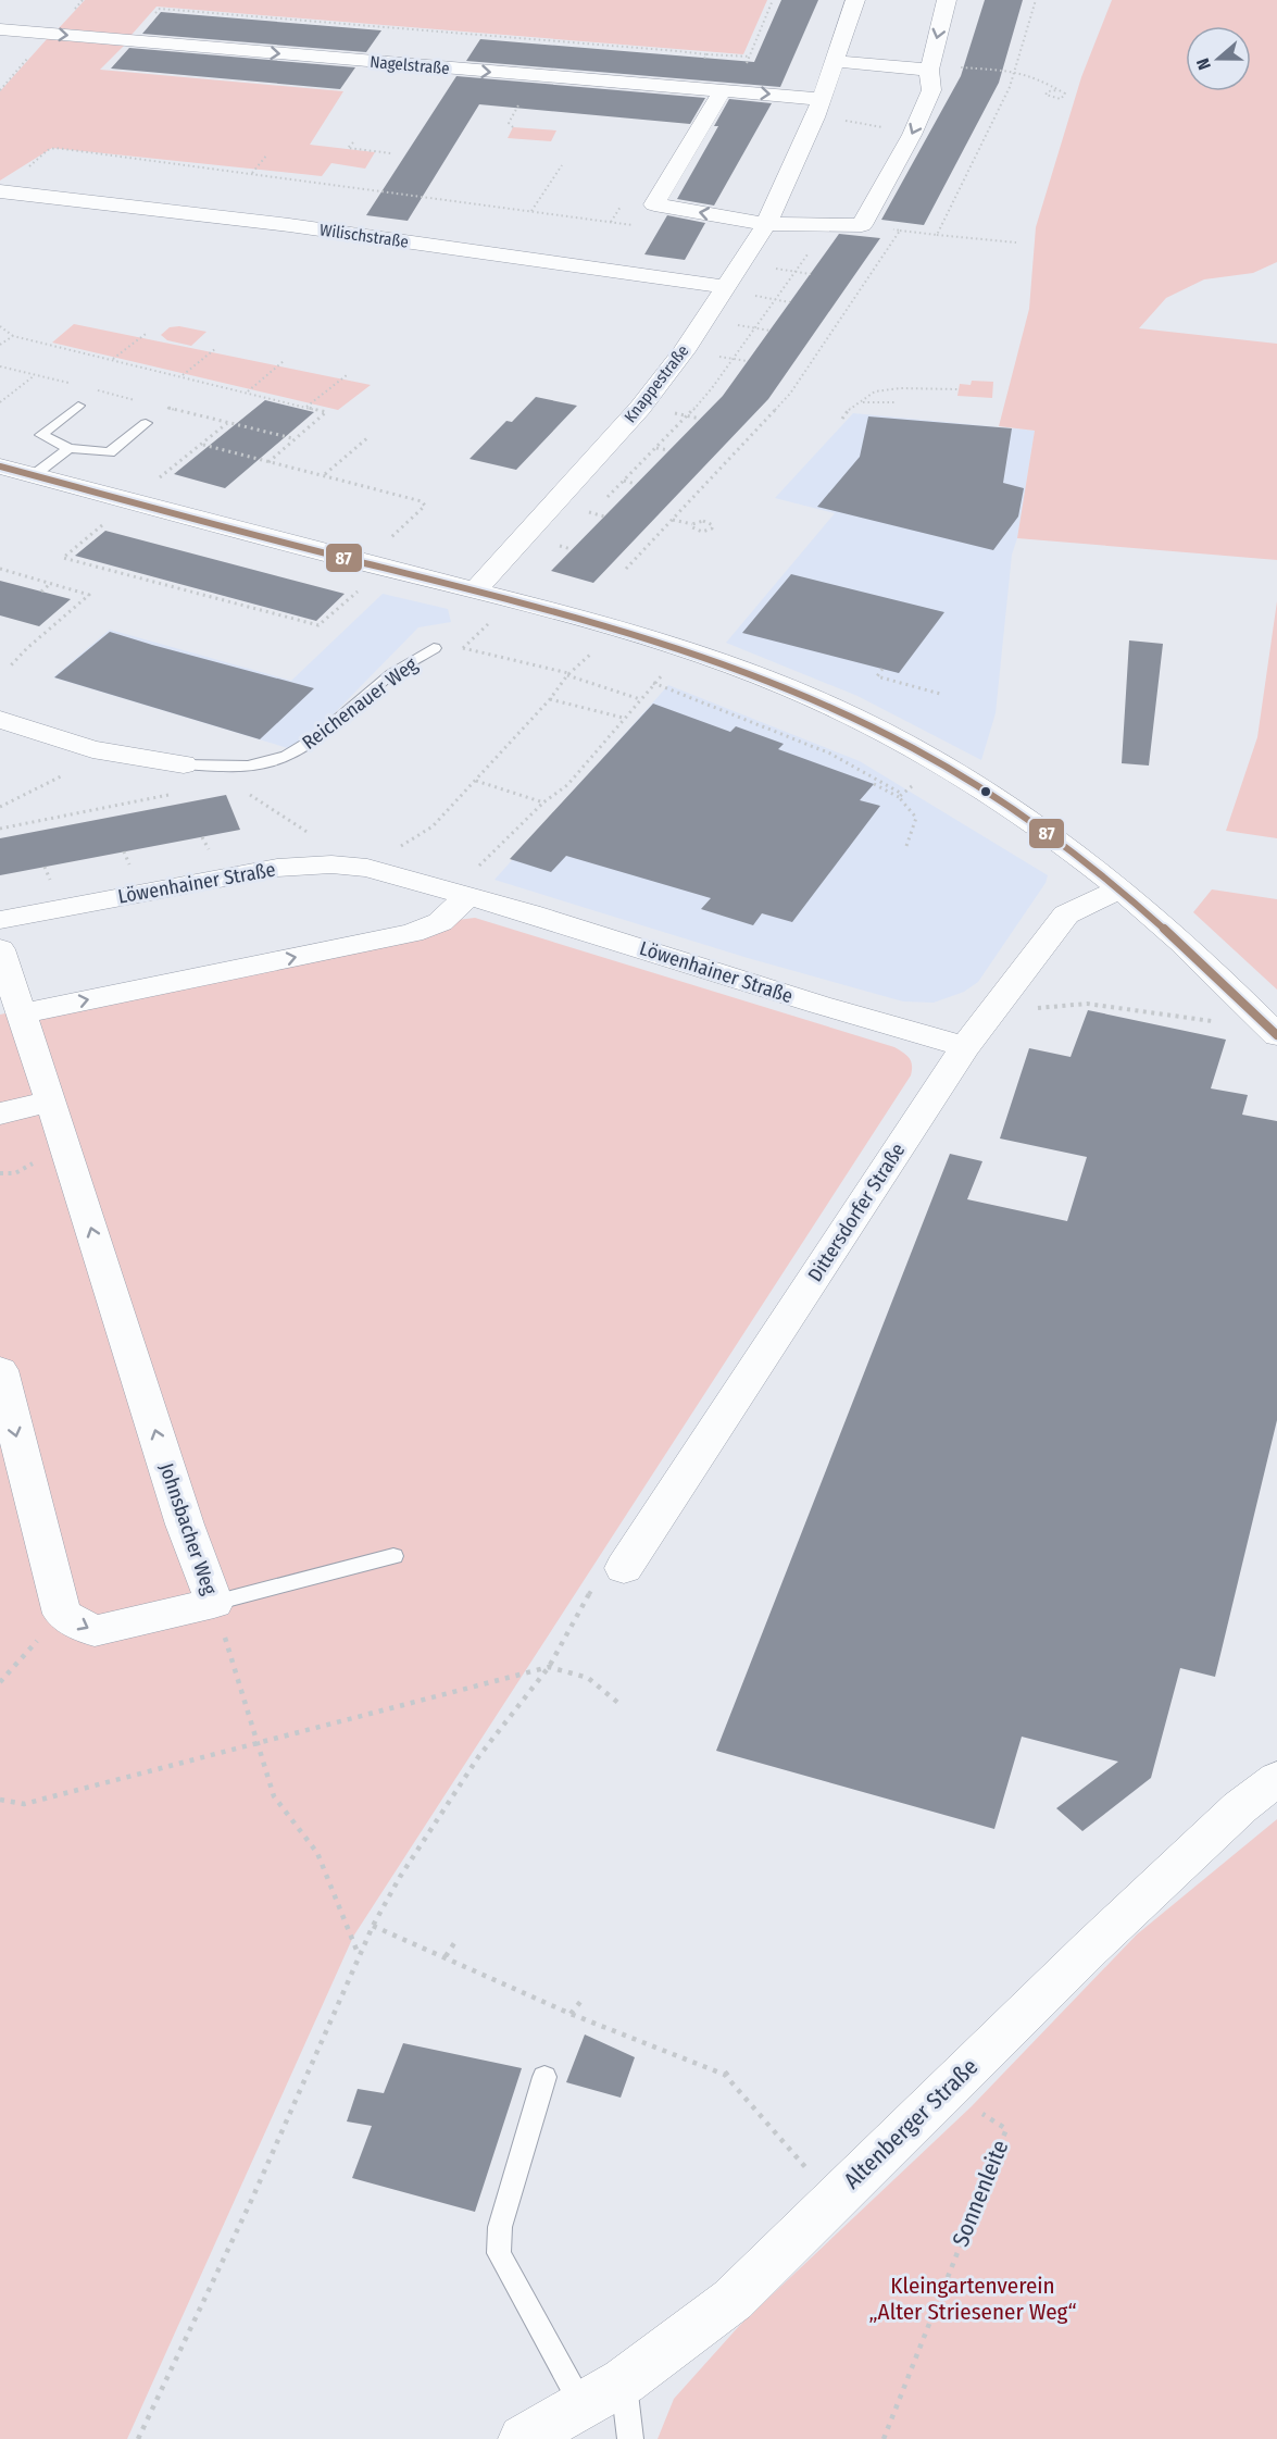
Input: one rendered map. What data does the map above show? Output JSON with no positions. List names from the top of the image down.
{
  "streets": {
    "street": [
      "Nagelstraße",
      "Wilischstraße",
      "Knappestraße",
      "Reichenauer Weg",
      "Löwenhainer Straße",
      "Dittersdorfer Straße",
      "Johnsbacher Weg",
      "Altenberger Straße"
    ],
    "path": ["Sonnenleite"]
  },
  "crossings": [
    ["Nagelstraße", "Knappestraße"],
    ["Wilischstraße", "Knappestraße"],
    ["Löwenhainer Straße", "Dittersdorfer Straße"]
  ],
  "one_way": ["Nagelstraße"],
  "parks": ["Kleingartenverein „Alter Striesener Weg“"],
  "lines": ["transit line 87"],
  "north": "left"
}
